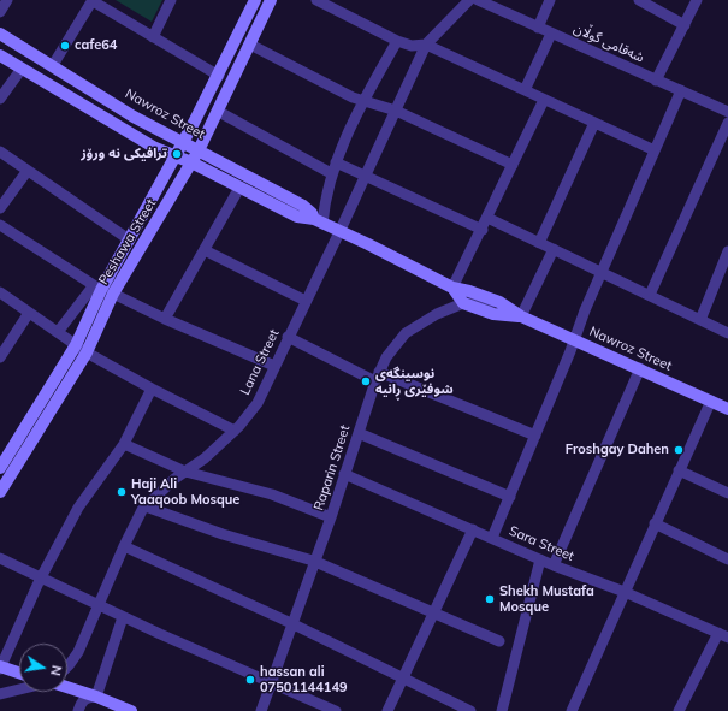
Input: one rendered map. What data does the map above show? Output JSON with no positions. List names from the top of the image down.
{
  "streets": {
    "main road": ["Nawroz Street", "Peshawa Street"],
    "street": [
      "شەقامی گوڵان",
      "Lana Street",
      "Raparin Street",
      "Sara Street"
    ]
  },
  "crossings": [
    ["Nawroz Street", "Peshawa Street"],
    ["Nawroz Street", "Lana Street"],
    ["Nawroz Street", "Raparin Street"],
    ["Raparin Street", "Sara Street"]
  ],
  "places": [
    "cafe64",
    "ترافیکی نه ورۆز",
    "نوسینگەی شوفێری ڕانیە",
    "Froshgay Dahen",
    "Haji Ali Yaaqoob Mosque",
    "Shekh Mustafa Mosque",
    "hassan ali 07501144149"
  ],
  "north": "right"
}
